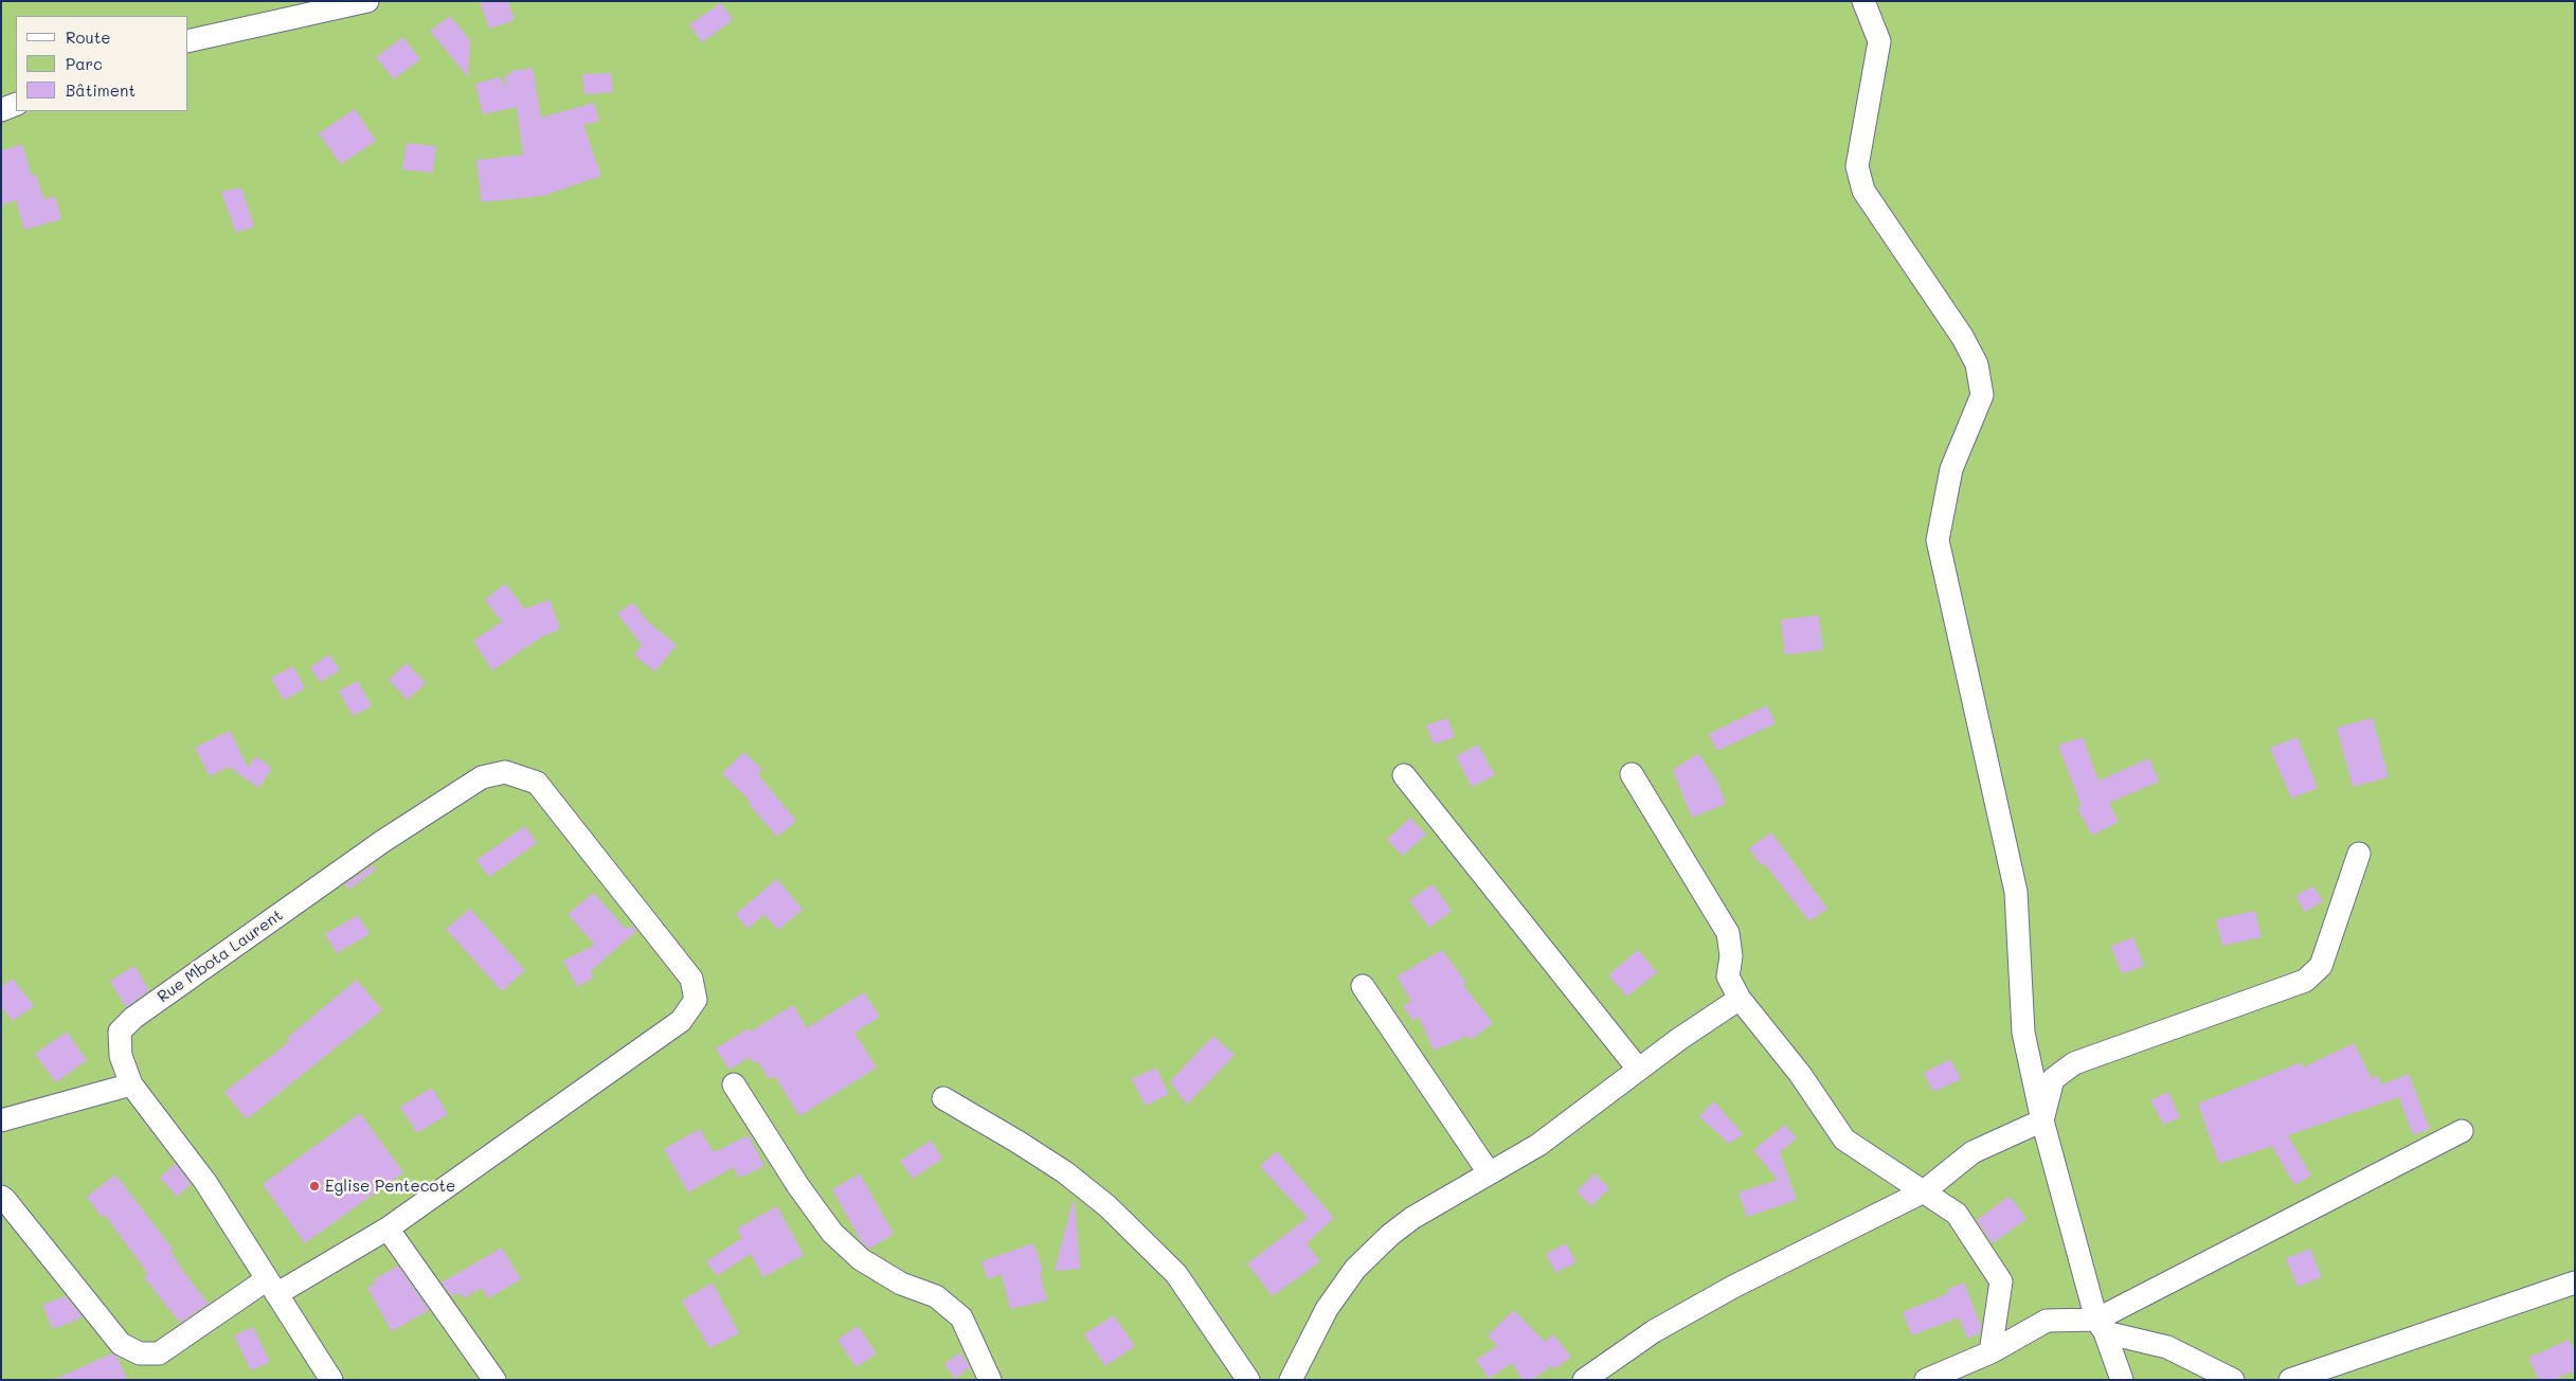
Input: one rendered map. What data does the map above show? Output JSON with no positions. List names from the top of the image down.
{
  "streets": {
    "street": ["Rue Mbota Laurent"]
  },
  "places": ["Eglise Pentecote"],
  "legend": ["Route", "Parc", "Bâtiment"]
}
